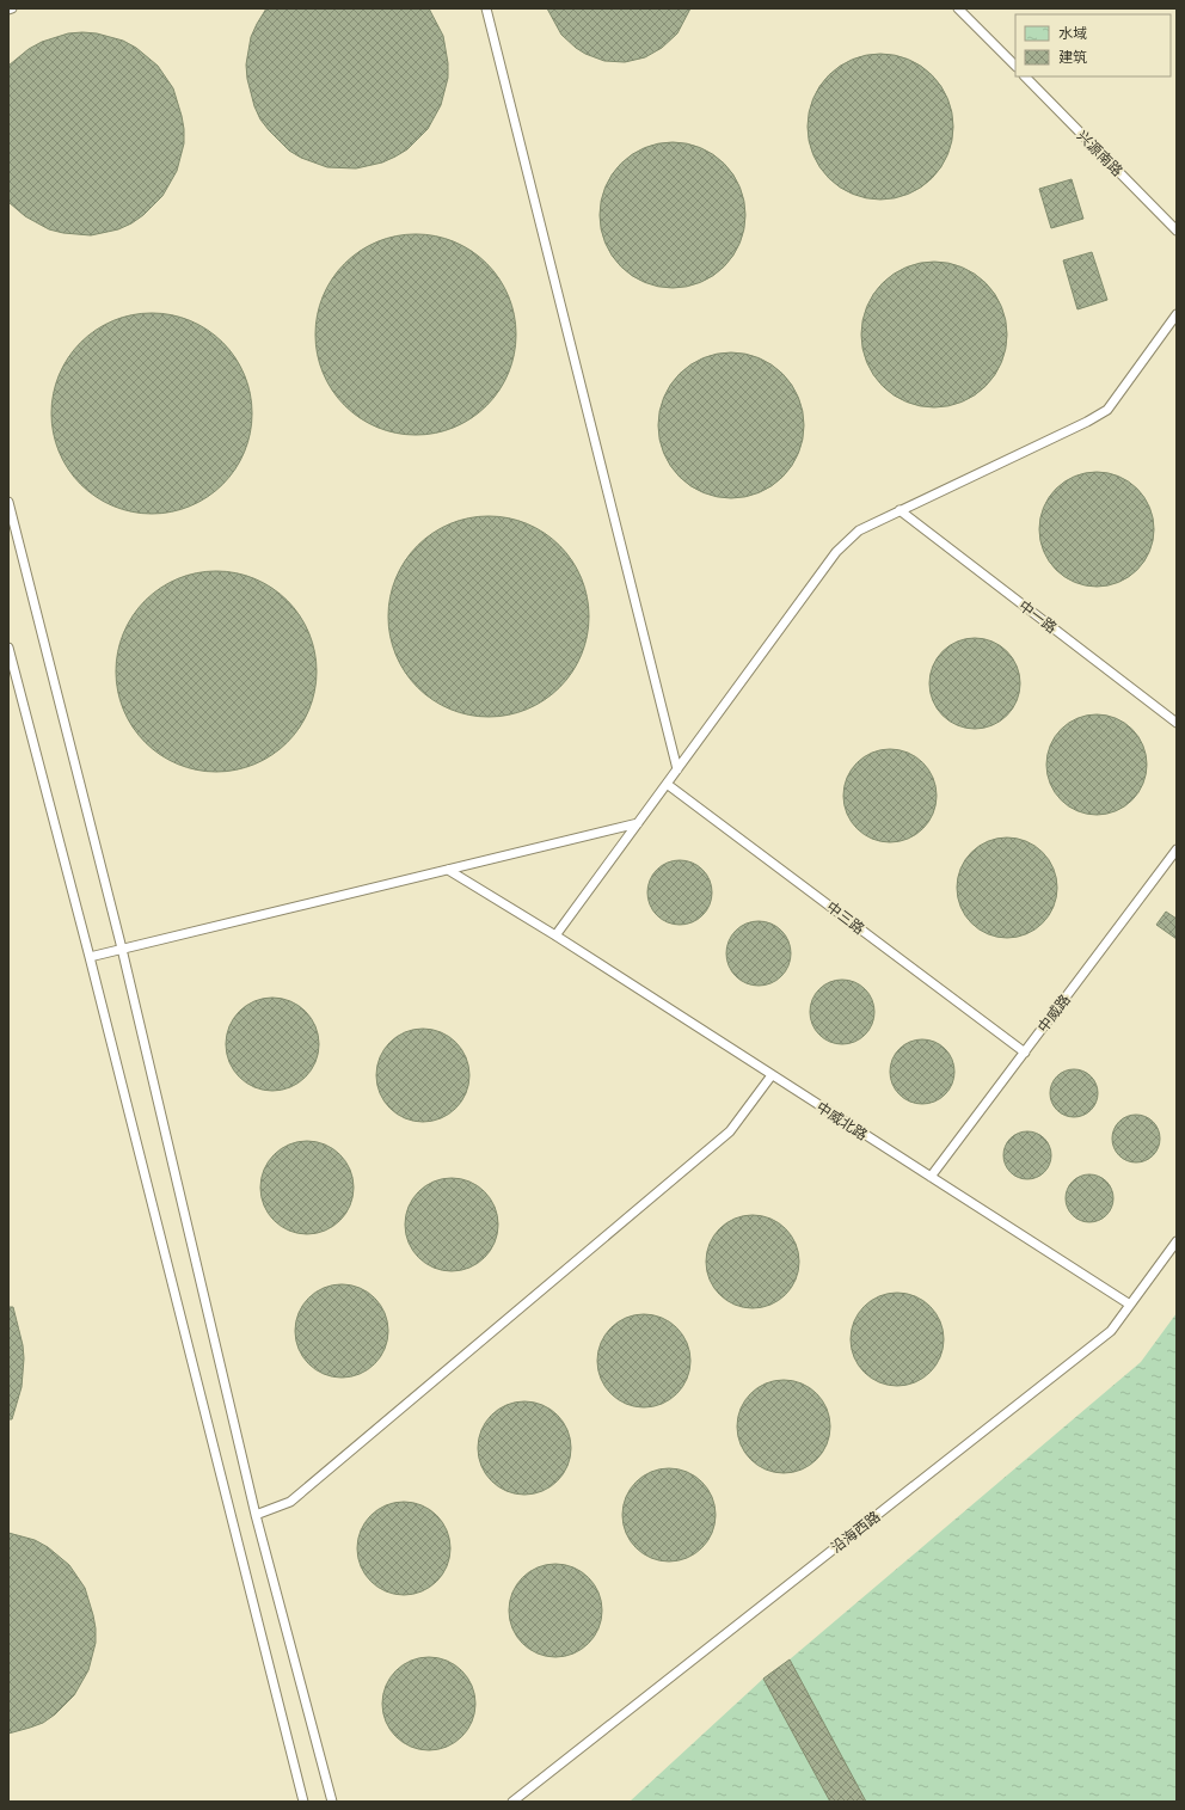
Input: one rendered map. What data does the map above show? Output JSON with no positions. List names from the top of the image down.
{
  "streets": {
    "lane": [
      "兴源南路",
      "中一路",
      "中三路",
      "中威路",
      "中威北路",
      "沿海西路"
    ]
  },
  "crossings": [
    ["中三路", "中威路"],
    ["中威路", "中威北路"],
    ["中威北路", "沿海西路"]
  ],
  "legend": ["水域", "建筑"]
}
